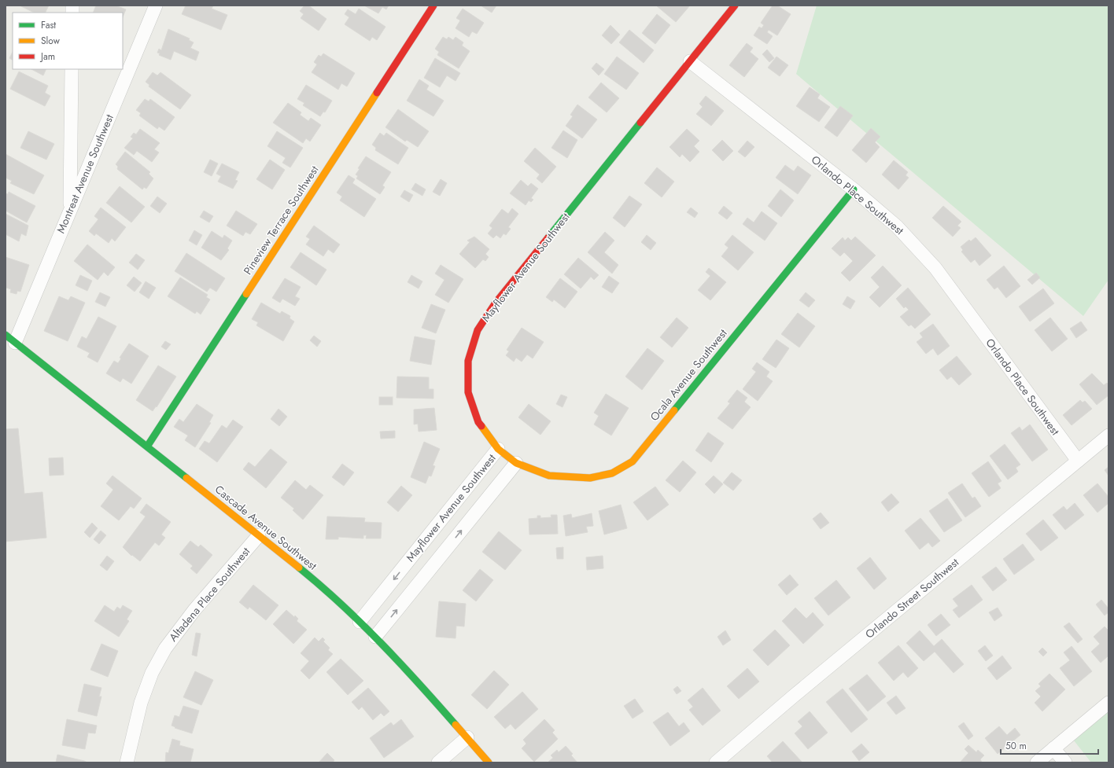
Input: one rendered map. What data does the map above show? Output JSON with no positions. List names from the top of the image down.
{
  "streets": {
    "street": [
      "Montreat Avenue Southwest",
      "Orlando Place Southwest",
      "Pineview Terrace Southwest",
      "Mayflower Avenue Southwest",
      "Ocala Avenue Southwest",
      "Cascade Avenue Southwest",
      "Altadena Place Southwest",
      "Orlando Street Southwest"
    ]
  },
  "crossings": [
    ["Montreat Avenue Southwest", "Cascade Avenue Southwest"],
    ["Orlando Place Southwest", "Mayflower Avenue Southwest"],
    ["Orlando Place Southwest", "Ocala Avenue Southwest"],
    ["Orlando Place Southwest", "Orlando Street Southwest"],
    ["Pineview Terrace Southwest", "Cascade Avenue Southwest"],
    ["Mayflower Avenue Southwest", "Ocala Avenue Southwest"],
    ["Mayflower Avenue Southwest", "Cascade Avenue Southwest"],
    ["Cascade Avenue Southwest", "Altadena Place Southwest"]
  ],
  "legend": ["Fast", "Slow", "Jam"],
  "scale_bar": "50 m"
}
